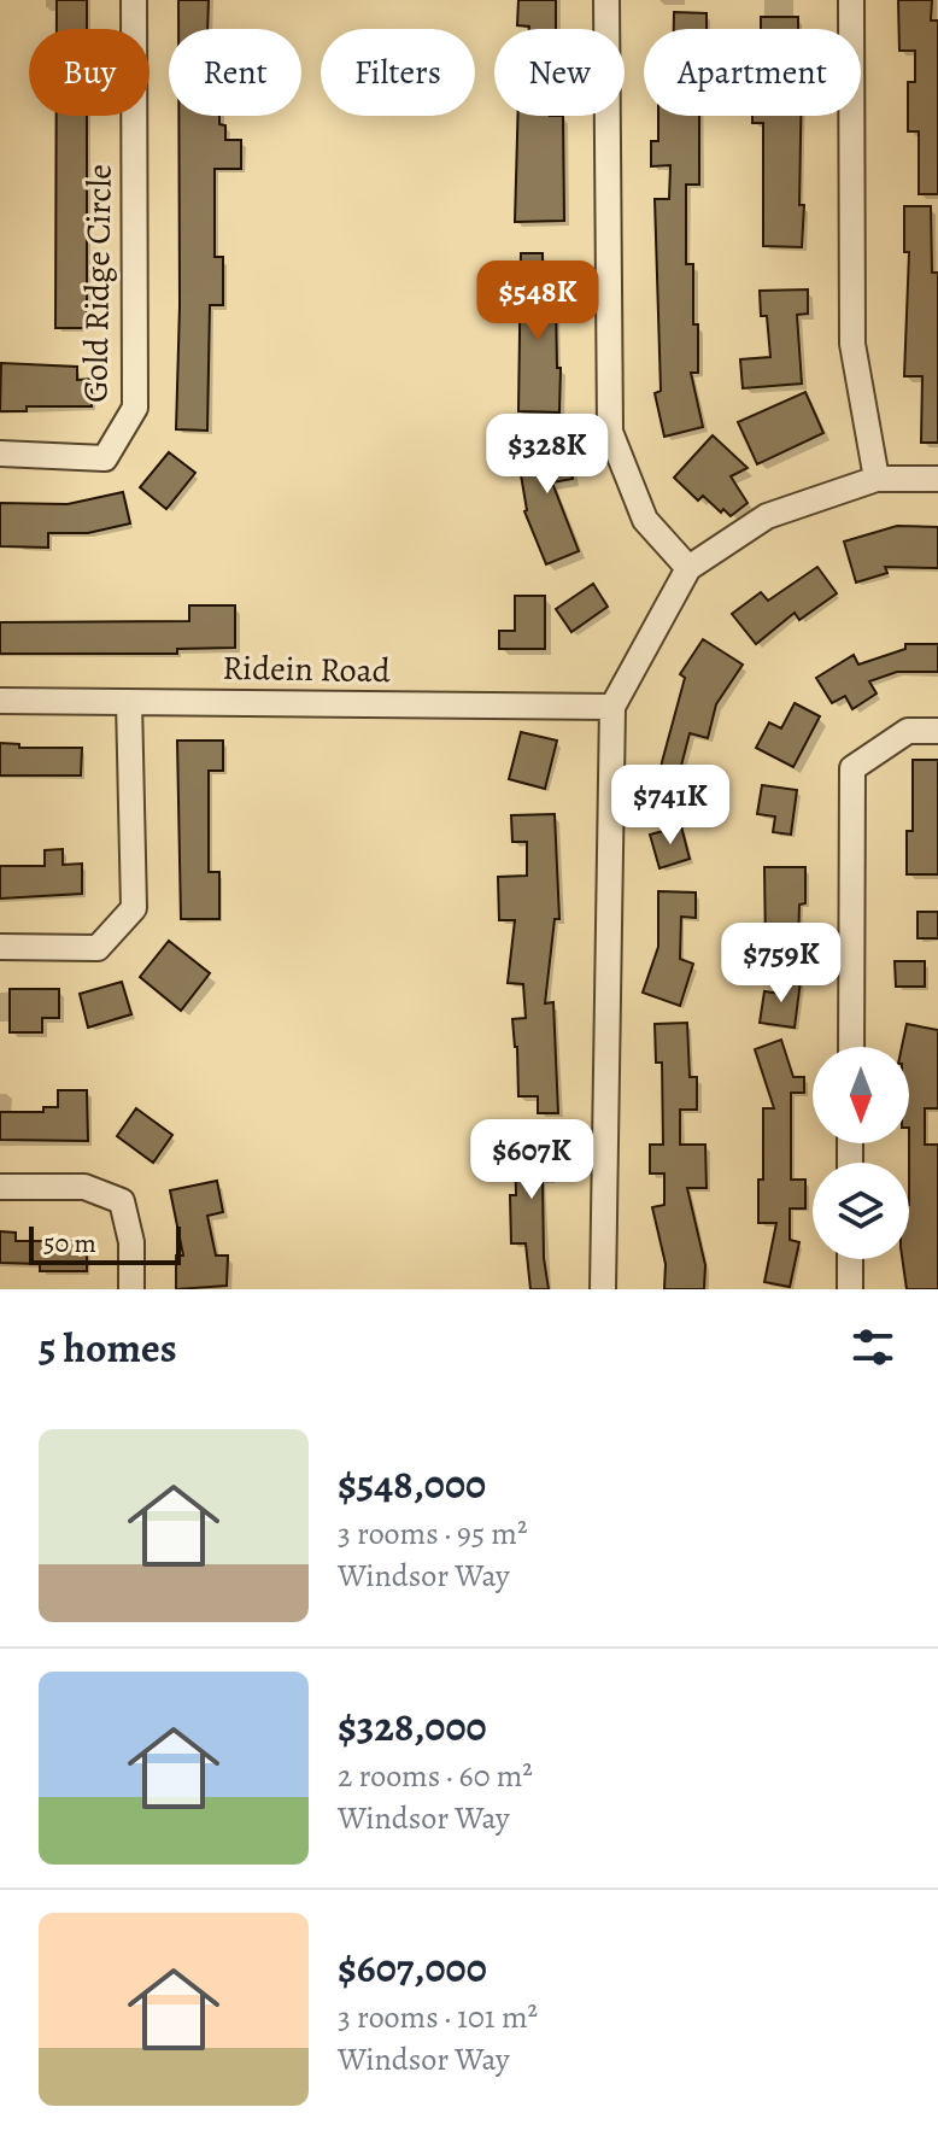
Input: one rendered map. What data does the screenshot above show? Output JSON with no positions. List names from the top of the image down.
{
  "streets": {
    "street": ["Gold Ridge Circle", "Ridein Road"]
  },
  "scale_bar": "50 m",
  "north": "bottom",
  "page": {
    "chip": [
      "Buy",
      "Rent",
      "Filters",
      "New",
      "Apartment"
    ],
    "price": [
      "$548K",
      "$328K",
      "$741K",
      "$759K",
      "$607K"
    ],
    "scale": "50 m",
    "heading": "5 homes",
    "list": [
      {
        "name": "$548,000",
        "note": "3 rooms · 95 m² · Windsor Way"
      },
      {
        "name": "$328,000",
        "note": "2 rooms · 60 m² · Windsor Way"
      },
      {
        "name": "$607,000",
        "note": "3 rooms · 101 m² · Windsor Way"
      }
    ]
  }
}
